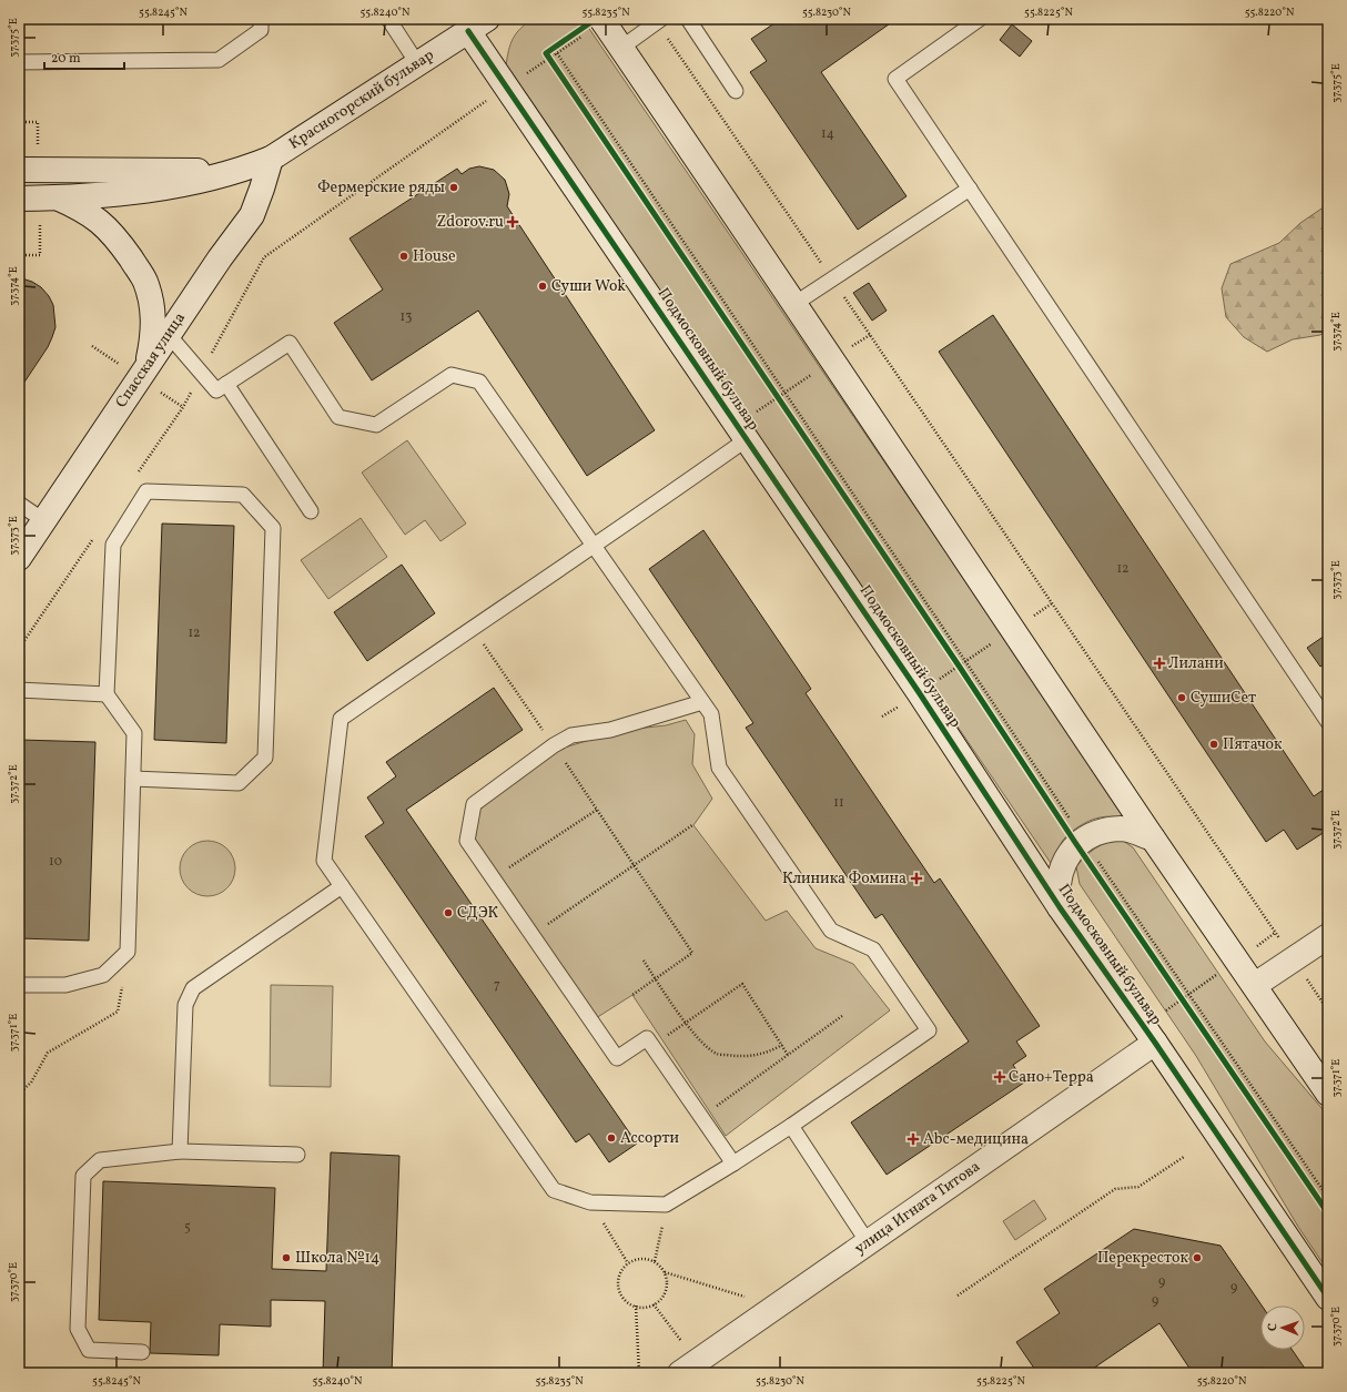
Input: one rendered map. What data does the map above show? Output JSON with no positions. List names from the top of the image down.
{
  "streets": {
    "street": [
      "Красногорский бульвар",
      "Подмосковный бульвар",
      "Спасская улица",
      "улица Игната Титова"
    ]
  },
  "crossings": [
    ["Красногорский бульвар", "Подмосковный бульвар"],
    ["Красногорский бульвар", "Спасская улица"],
    ["Подмосковный бульвар", "улица Игната Титова"]
  ],
  "places": {
    "other": [
      "Фермерские ряды",
      "House",
      "Суши Wok",
      "СушиСет",
      "Пятачок",
      "СДЭК",
      "Ассорти",
      "Школа №14",
      "Перекресток"
    ],
    "health": [
      "Zdorov.ru",
      "Лилани",
      "Клиника Фомина",
      "Сано+Терра",
      "Abc-медицина"
    ]
  },
  "house_numbers": [
    "14",
    "13",
    "12",
    "12",
    "11",
    "10",
    "7",
    "5",
    "9",
    "9",
    "9"
  ],
  "scale_bar": "20 m",
  "north": "left",
  "coordinates": [
    "55.8245°N",
    "55.8240°N",
    "55.8235°N",
    "55.8230°N",
    "55.8225°N",
    "55.8220°N",
    "37.375°E",
    "37.374°E",
    "37.373°E",
    "37.372°E",
    "37.371°E",
    "37.370°E"
  ]
}
